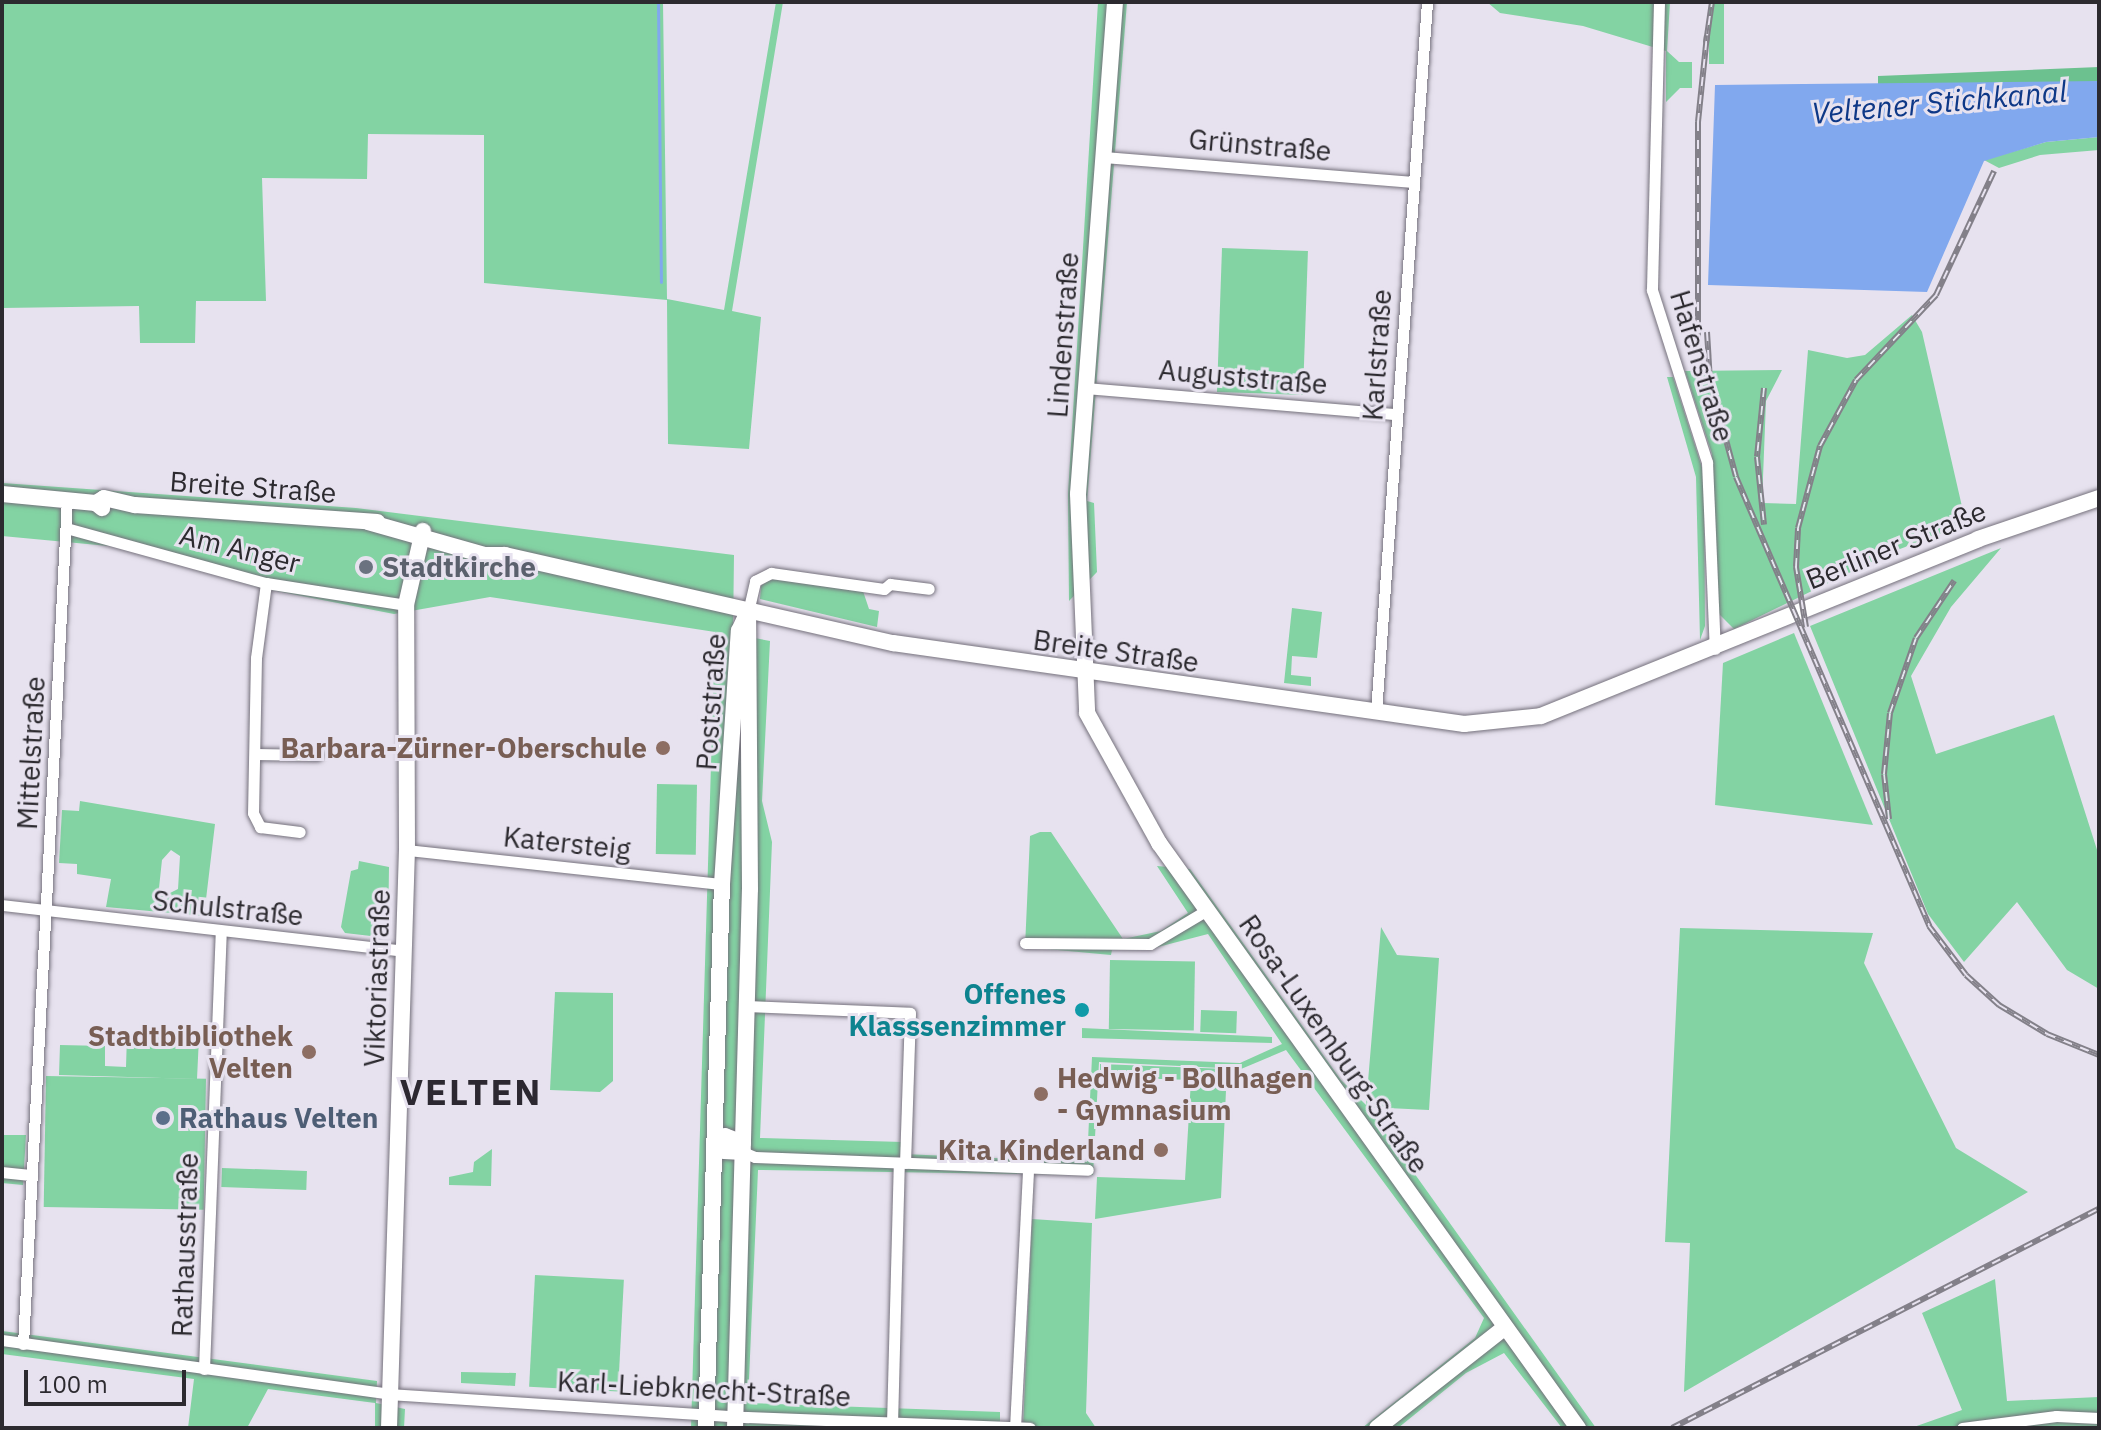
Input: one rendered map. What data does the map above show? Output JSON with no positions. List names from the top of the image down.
{
  "streets": {
    "main road": [
      "Lindenstraße",
      "Breite Straße",
      "Berliner Straße",
      "Poststraße",
      "Viktoriastraße",
      "Rosa-Luxemburg-Straße"
    ],
    "street": [
      "Grünstraße",
      "Karlstraße",
      "Hafenstraße",
      "Auguststraße",
      "Am Anger",
      "Mittelstraße",
      "Katersteig",
      "Schulstraße",
      "Rathausstraße",
      "Karl-Liebknecht-Straße"
    ]
  },
  "crossings": [
    ["Grünstraße", "Lindenstraße"],
    ["Grünstraße", "Karlstraße"],
    ["Lindenstraße", "Auguststraße"],
    ["Lindenstraße", "Breite Straße"],
    ["Lindenstraße", "Rosa-Luxemburg-Straße"],
    ["Karlstraße", "Auguststraße"],
    ["Karlstraße", "Breite Straße"],
    ["Hafenstraße", "Breite Straße"],
    ["Hafenstraße", "Berliner Straße"],
    ["Breite Straße", "Berliner Straße"],
    ["Breite Straße", "Poststraße"],
    ["Breite Straße", "Mittelstraße"],
    ["Breite Straße", "Viktoriastraße"],
    ["Breite Straße", "Rosa-Luxemburg-Straße"],
    ["Am Anger", "Mittelstraße"],
    ["Am Anger", "Viktoriastraße"],
    ["Poststraße", "Katersteig"],
    ["Poststraße", "Karl-Liebknecht-Straße"],
    ["Mittelstraße", "Schulstraße"],
    ["Mittelstraße", "Karl-Liebknecht-Straße"],
    ["Katersteig", "Viktoriastraße"],
    ["Schulstraße", "Viktoriastraße"],
    ["Schulstraße", "Rathausstraße"],
    ["Viktoriastraße", "Karl-Liebknecht-Straße"],
    ["Rathausstraße", "Karl-Liebknecht-Straße"]
  ],
  "districts": ["VELTEN"],
  "water": ["Veltener Stichkanal"],
  "places": [
    "Stadtkirche",
    "Barbara-Zürner-Oberschule",
    "Offenes Klasssenzimmer",
    "Stadtbibliothek Velten",
    "Hedwig - Bollhagen - Gymnasium",
    "Rathaus Velten",
    "Kita Kinderland"
  ],
  "scale_bar": "100 m"
}
